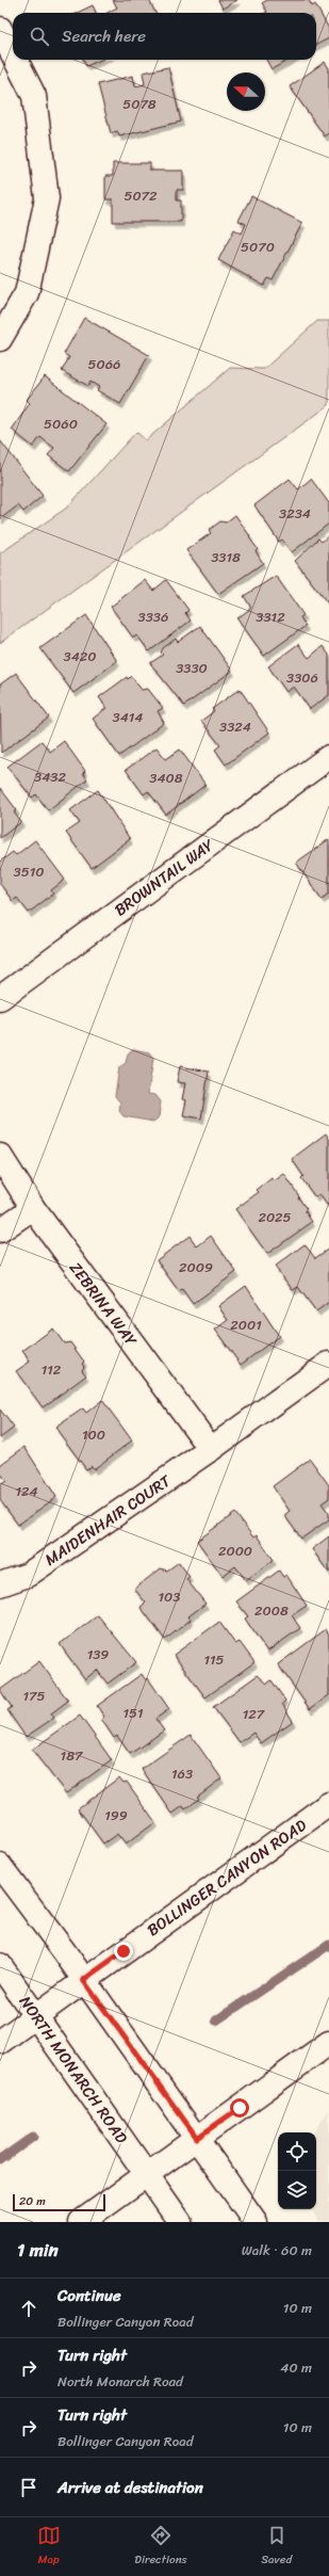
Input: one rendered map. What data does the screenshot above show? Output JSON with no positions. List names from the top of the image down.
{
  "streets": {
    "street": [
      "BROWNTAIL WAY",
      "ZEBRINA WAY",
      "MAIDENHAIR COURT",
      "BOLLINGER CANYON ROAD",
      "NORTH MONARCH ROAD"
    ]
  },
  "crossings": [
    ["ZEBRINA WAY", "MAIDENHAIR COURT"],
    ["BOLLINGER CANYON ROAD", "NORTH MONARCH ROAD"]
  ],
  "house_numbers": [
    "5078",
    "5072",
    "5070",
    "5066",
    "5060",
    "3234",
    "3318",
    "3336",
    "3312",
    "3420",
    "3330",
    "3306",
    "3414",
    "3324",
    "3432",
    "3408",
    "3510",
    "2025",
    "2009",
    "2001",
    "112",
    "100",
    "124",
    "2000",
    "103",
    "2008",
    "139",
    "115",
    "175",
    "151",
    "127",
    "187",
    "163",
    "199"
  ],
  "scale_bar": "20 m",
  "north": "left",
  "page": {
    "search": "Search here",
    "scale": "20 m",
    "heading": ["1 min", "Walk · 60 m"],
    "list": [
      ["Continue", "Bollinger Canyon Road", "10 m"],
      ["Turn right", "North Monarch Road", "40 m"],
      ["Turn right", "Bollinger Canyon Road", "10 m"],
      "Arrive at destination"
    ],
    "nav": ["Map", "Directions", "Saved"]
  }
}
